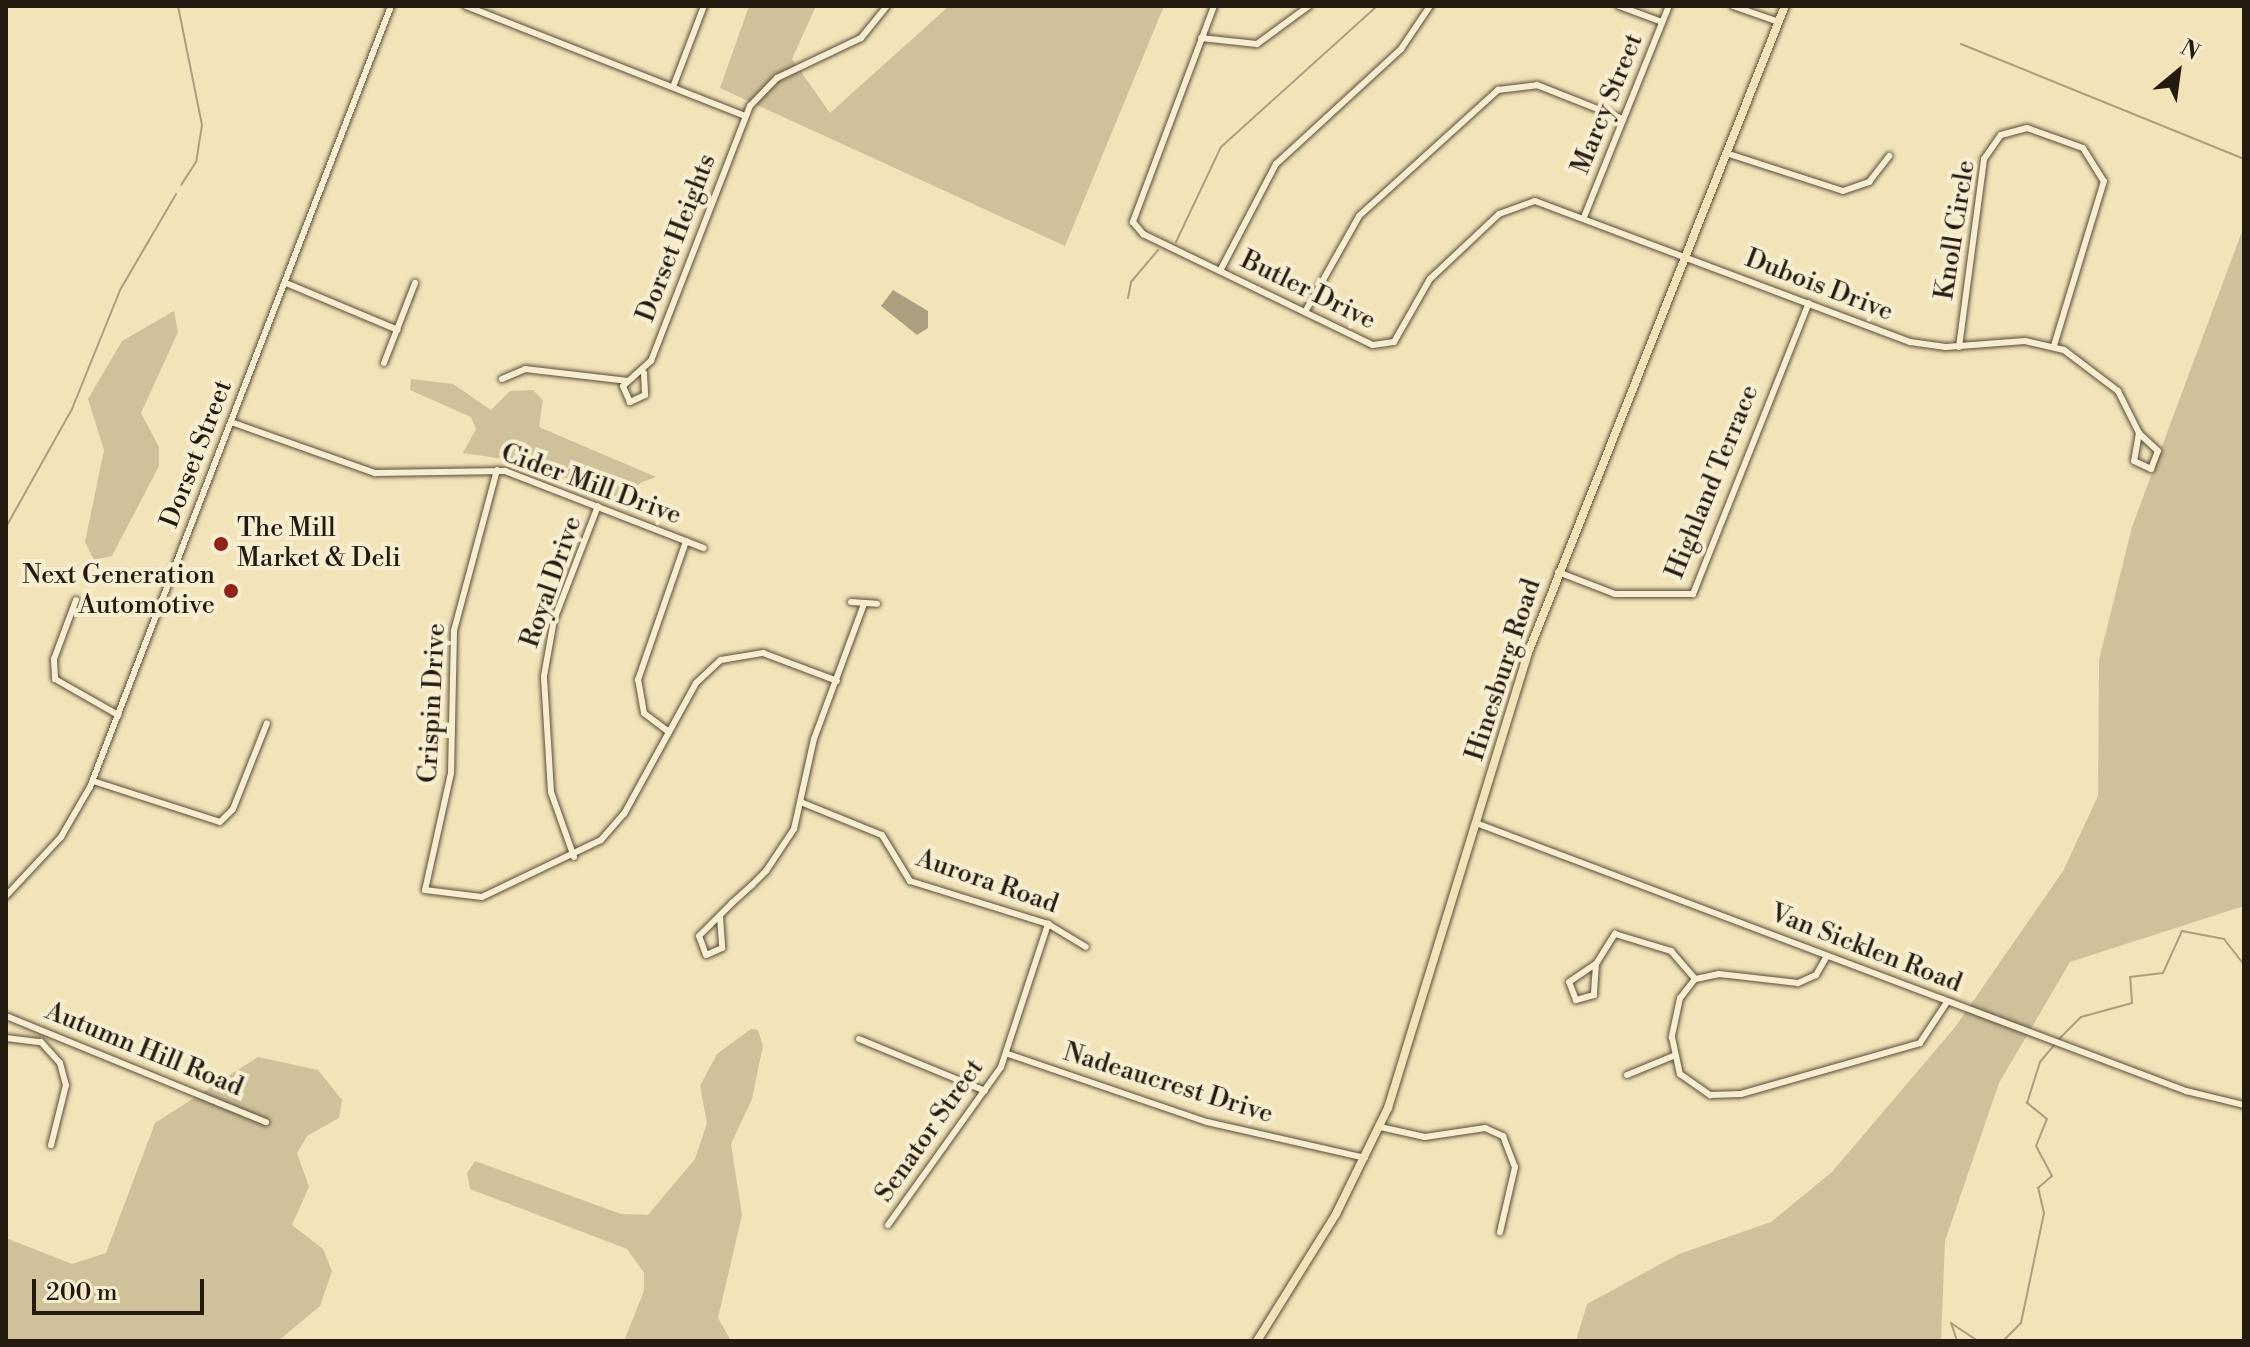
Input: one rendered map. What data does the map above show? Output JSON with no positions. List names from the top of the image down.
{
  "streets": {
    "main road": ["Hinesburg Road"],
    "street": [
      "Marcy Street",
      "Knoll Circle",
      "Dorset Heights",
      "Dubois Drive",
      "Butler Drive",
      "Dorset Street",
      "Highland Terrace",
      "Cider Mill Drive",
      "Royal Drive",
      "Crispin Drive",
      "Aurora Road",
      "Van Sicklen Road",
      "Autumn Hill Road",
      "Nadeaucrest Drive",
      "Senator Street"
    ]
  },
  "crossings": [
    ["Marcy Street", "Butler Drive"],
    ["Knoll Circle", "Dubois Drive"],
    ["Dubois Drive", "Butler Drive"],
    ["Dubois Drive", "Highland Terrace"],
    ["Dubois Drive", "Hinesburg Road"],
    ["Butler Drive", "Hinesburg Road"],
    ["Dorset Street", "Cider Mill Drive"],
    ["Highland Terrace", "Hinesburg Road"],
    ["Cider Mill Drive", "Royal Drive"],
    ["Cider Mill Drive", "Crispin Drive"],
    ["Royal Drive", "Crispin Drive"],
    ["Hinesburg Road", "Van Sicklen Road"],
    ["Hinesburg Road", "Nadeaucrest Drive"],
    ["Aurora Road", "Senator Street"],
    ["Nadeaucrest Drive", "Senator Street"]
  ],
  "places": ["The Mill Market & Deli", "Next Generation Automotive"],
  "scale_bar": "200 m",
  "north": "top right"
}
